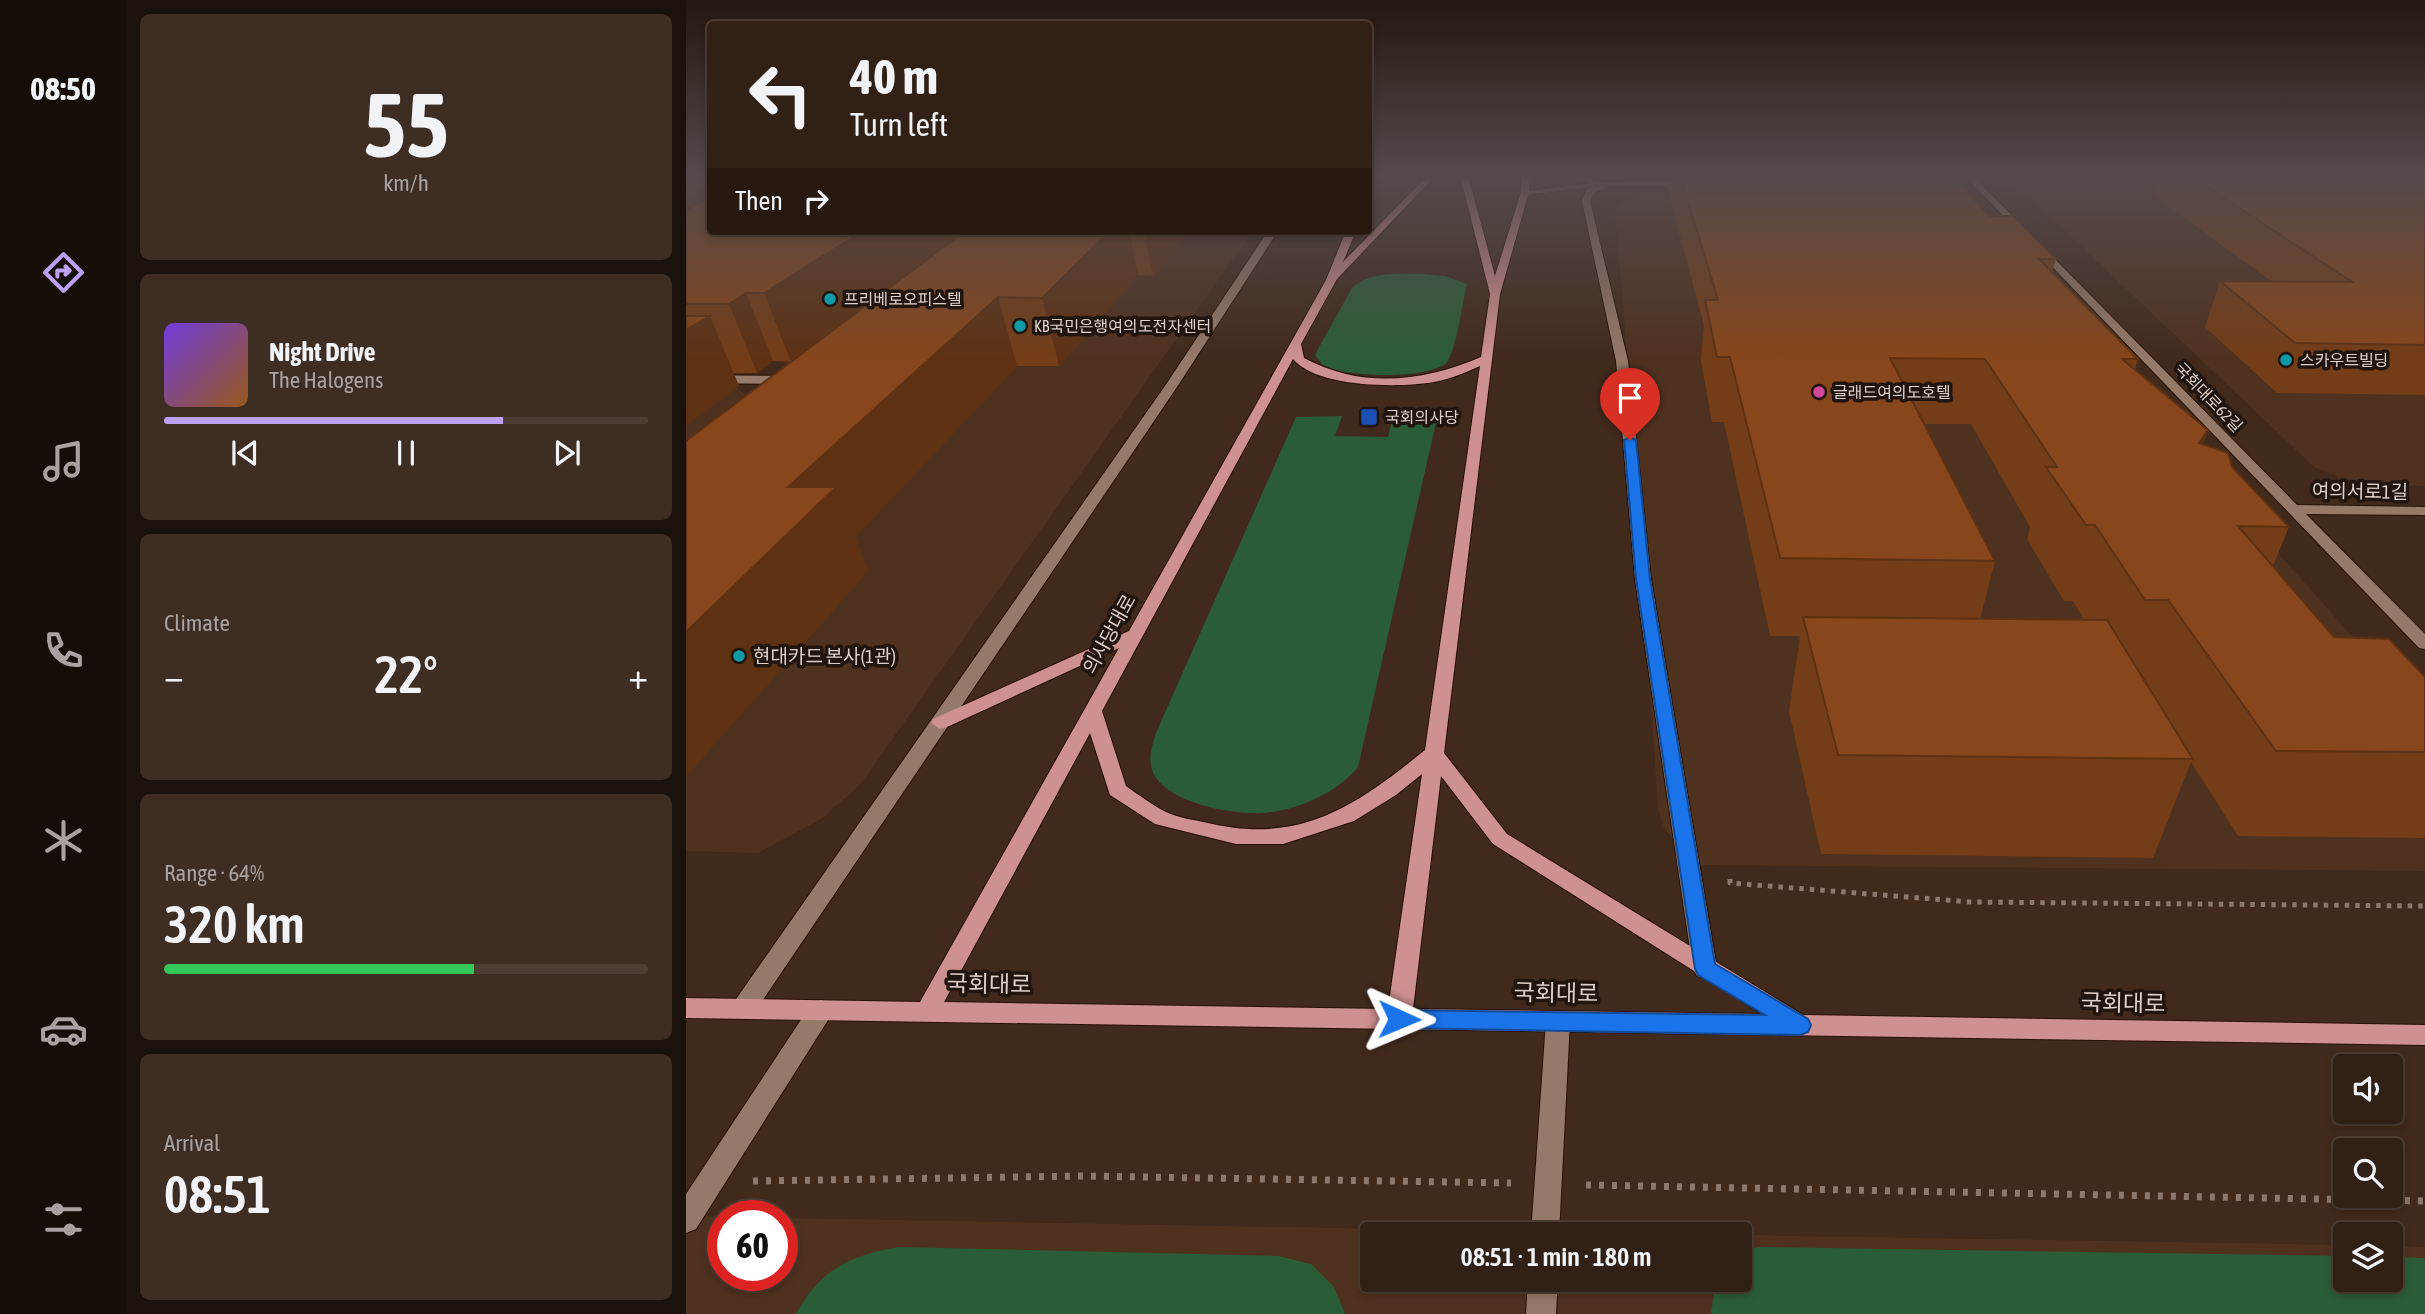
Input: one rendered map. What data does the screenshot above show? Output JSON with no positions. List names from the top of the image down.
{
  "streets": {
    "main road": ["의사당대로", "국회대로"],
    "street": ["국회대로62길", "여의서로1길"]
  },
  "crossings": [
    ["국회대로62길", "여의서로1길"],
    ["의사당대로", "국회대로"]
  ],
  "places": {
    "other": [
      "프리베로오피스텔",
      "KB국민은행여의도전자센터",
      "스카우트빌딩",
      "글래드여의도호텔",
      "현대카드 본사(1관)"
    ],
    "transit": ["국회의사당"]
  },
  "page": {
    "tabs": "08:50",
    "tile": [
      ["55", "km/h"],
      "Climate",
      ["Range · 64%", "320 km"],
      ["Arrival", "08:51"]
    ],
    "turn": ["40 m", "Turn left"],
    "then": "Then",
    "song": ["Night Drive", "The Halogens"],
    "heat": ["−", "22°", "+"],
    "limit": "60",
    "trip": "08:51 · 1 min · 180 m"
  }
}
